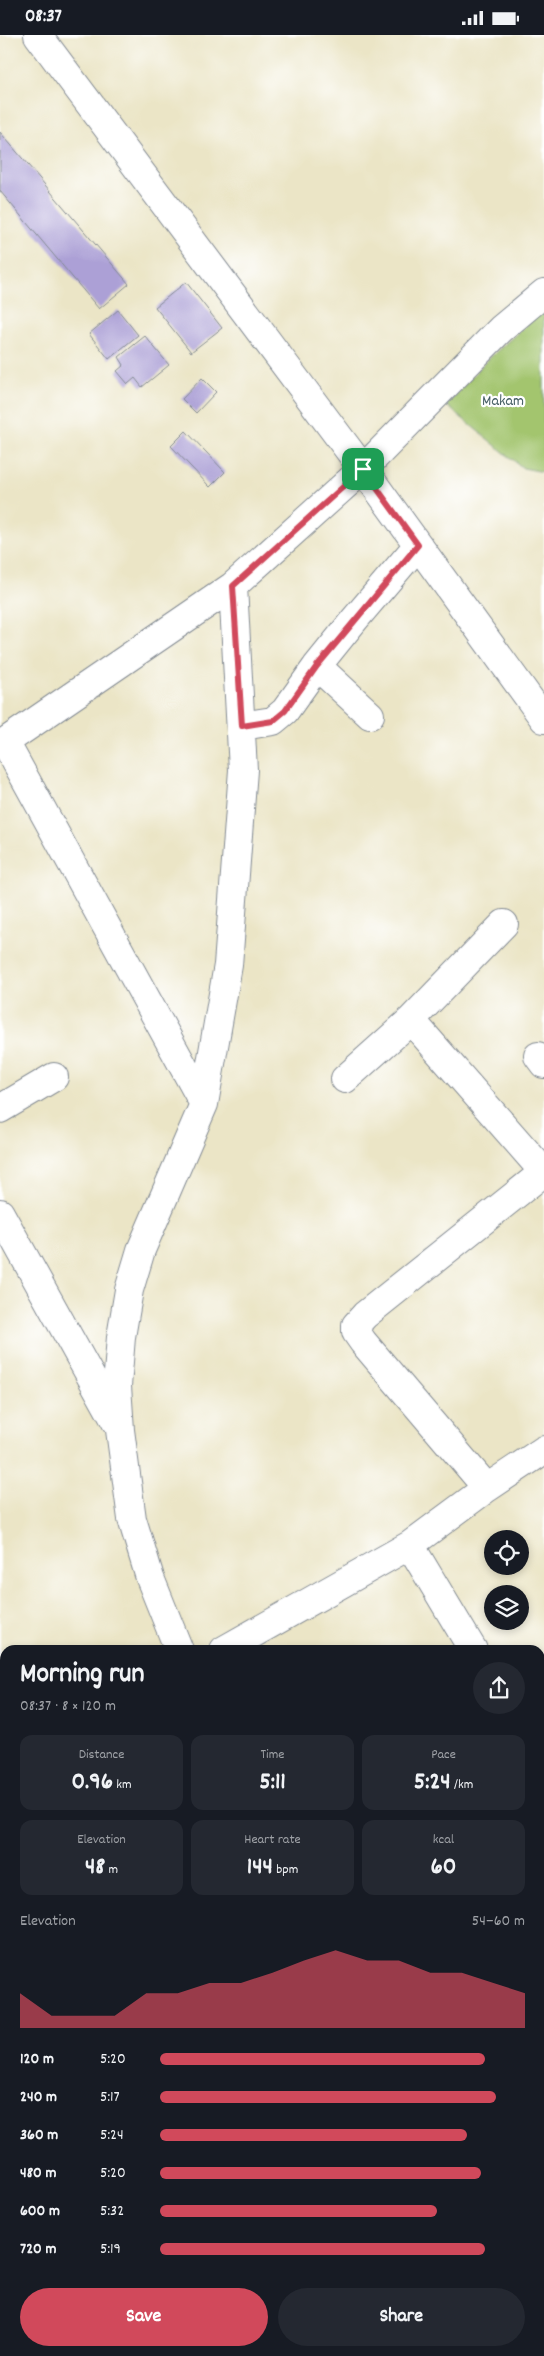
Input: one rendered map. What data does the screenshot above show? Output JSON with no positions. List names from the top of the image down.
{
  "parks": ["Makam"],
  "page": {
    "status": "08:37",
    "heading": ["Morning run", "08:37 · 8 × 120 m"],
    "stats": [
      ["Distance", "0.96 km"],
      ["Time", "5:11"],
      ["Pace", "5:24 /km"],
      ["Elevation", "48 m"],
      ["Heart rate", "144 bpm"],
      ["kcal", "60"]
    ],
    "chart": ["Elevation", "54–60 m"],
    "list": [
      {
        "name": "120 m",
        "note": "5:20"
      },
      {
        "name": "240 m",
        "note": "5:17"
      },
      {
        "name": "360 m",
        "note": "5:24"
      },
      {
        "name": "480 m",
        "note": "5:20"
      },
      {
        "name": "600 m",
        "note": "5:32"
      },
      {
        "name": "720 m",
        "note": "5:19"
      }
    ],
    "buttons": ["Save", "Share"]
  }
}
